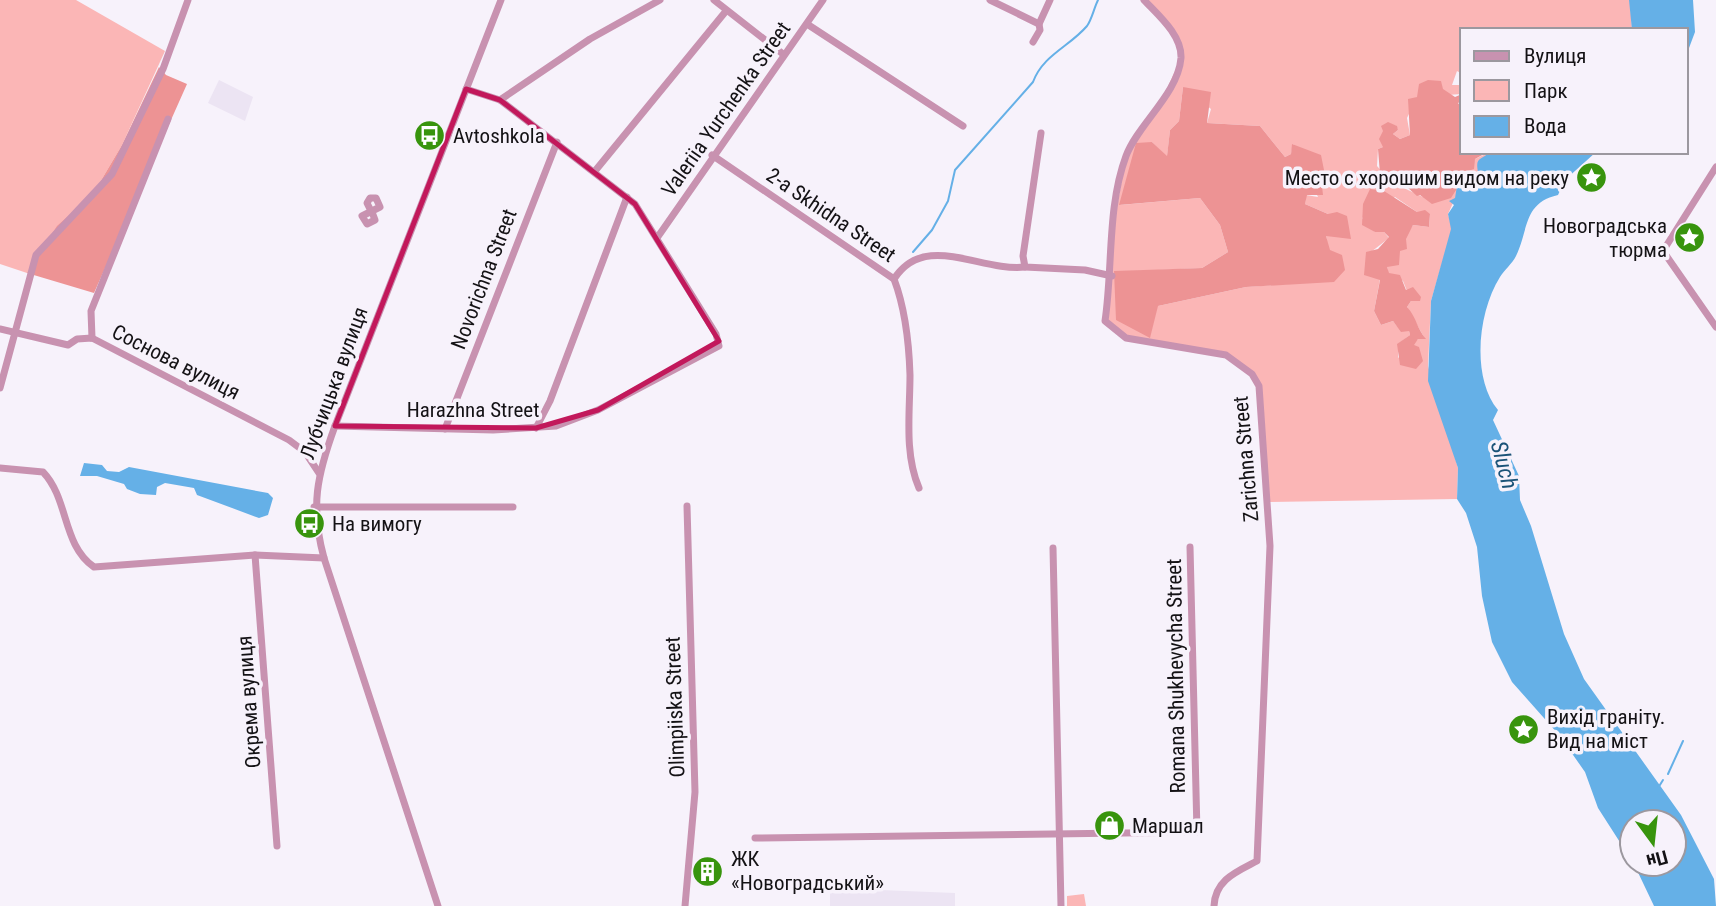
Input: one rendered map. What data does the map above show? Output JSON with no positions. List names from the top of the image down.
{
  "streets": {
    "street": [
      "Valeriia Yurchenka Street",
      "2-a Skhidna Street",
      "Novorichna Street",
      "Соснова вулиця",
      "Лубчицька вулиця",
      "Harazhna Street",
      "Zarichna Street",
      "Romana Shukhevycha Street",
      "Окрема вулиця",
      "Olimpiiska Street"
    ]
  },
  "crossings": [
    ["Valeriia Yurchenka Street", "2-a Skhidna Street"],
    ["Valeriia Yurchenka Street", "Harazhna Street"],
    ["Novorichna Street", "Harazhna Street"],
    ["Соснова вулиця", "Лубчицька вулиця"],
    ["Лубчицька вулиця", "Harazhna Street"]
  ],
  "water": ["Sluch"],
  "places": {
    "bus stop": ["Avtoshkola", "На вимогу"],
    "place": ["Место с хорошим видом на реку", "Новоградська тюрма", "Вихід граніту. Вид на міст"],
    "shop": ["Маршал"],
    "building": ["ЖК «Новоградський»"]
  },
  "legend": ["Вулиця", "Парк", "Вода"],
  "north": "bottom"
}
